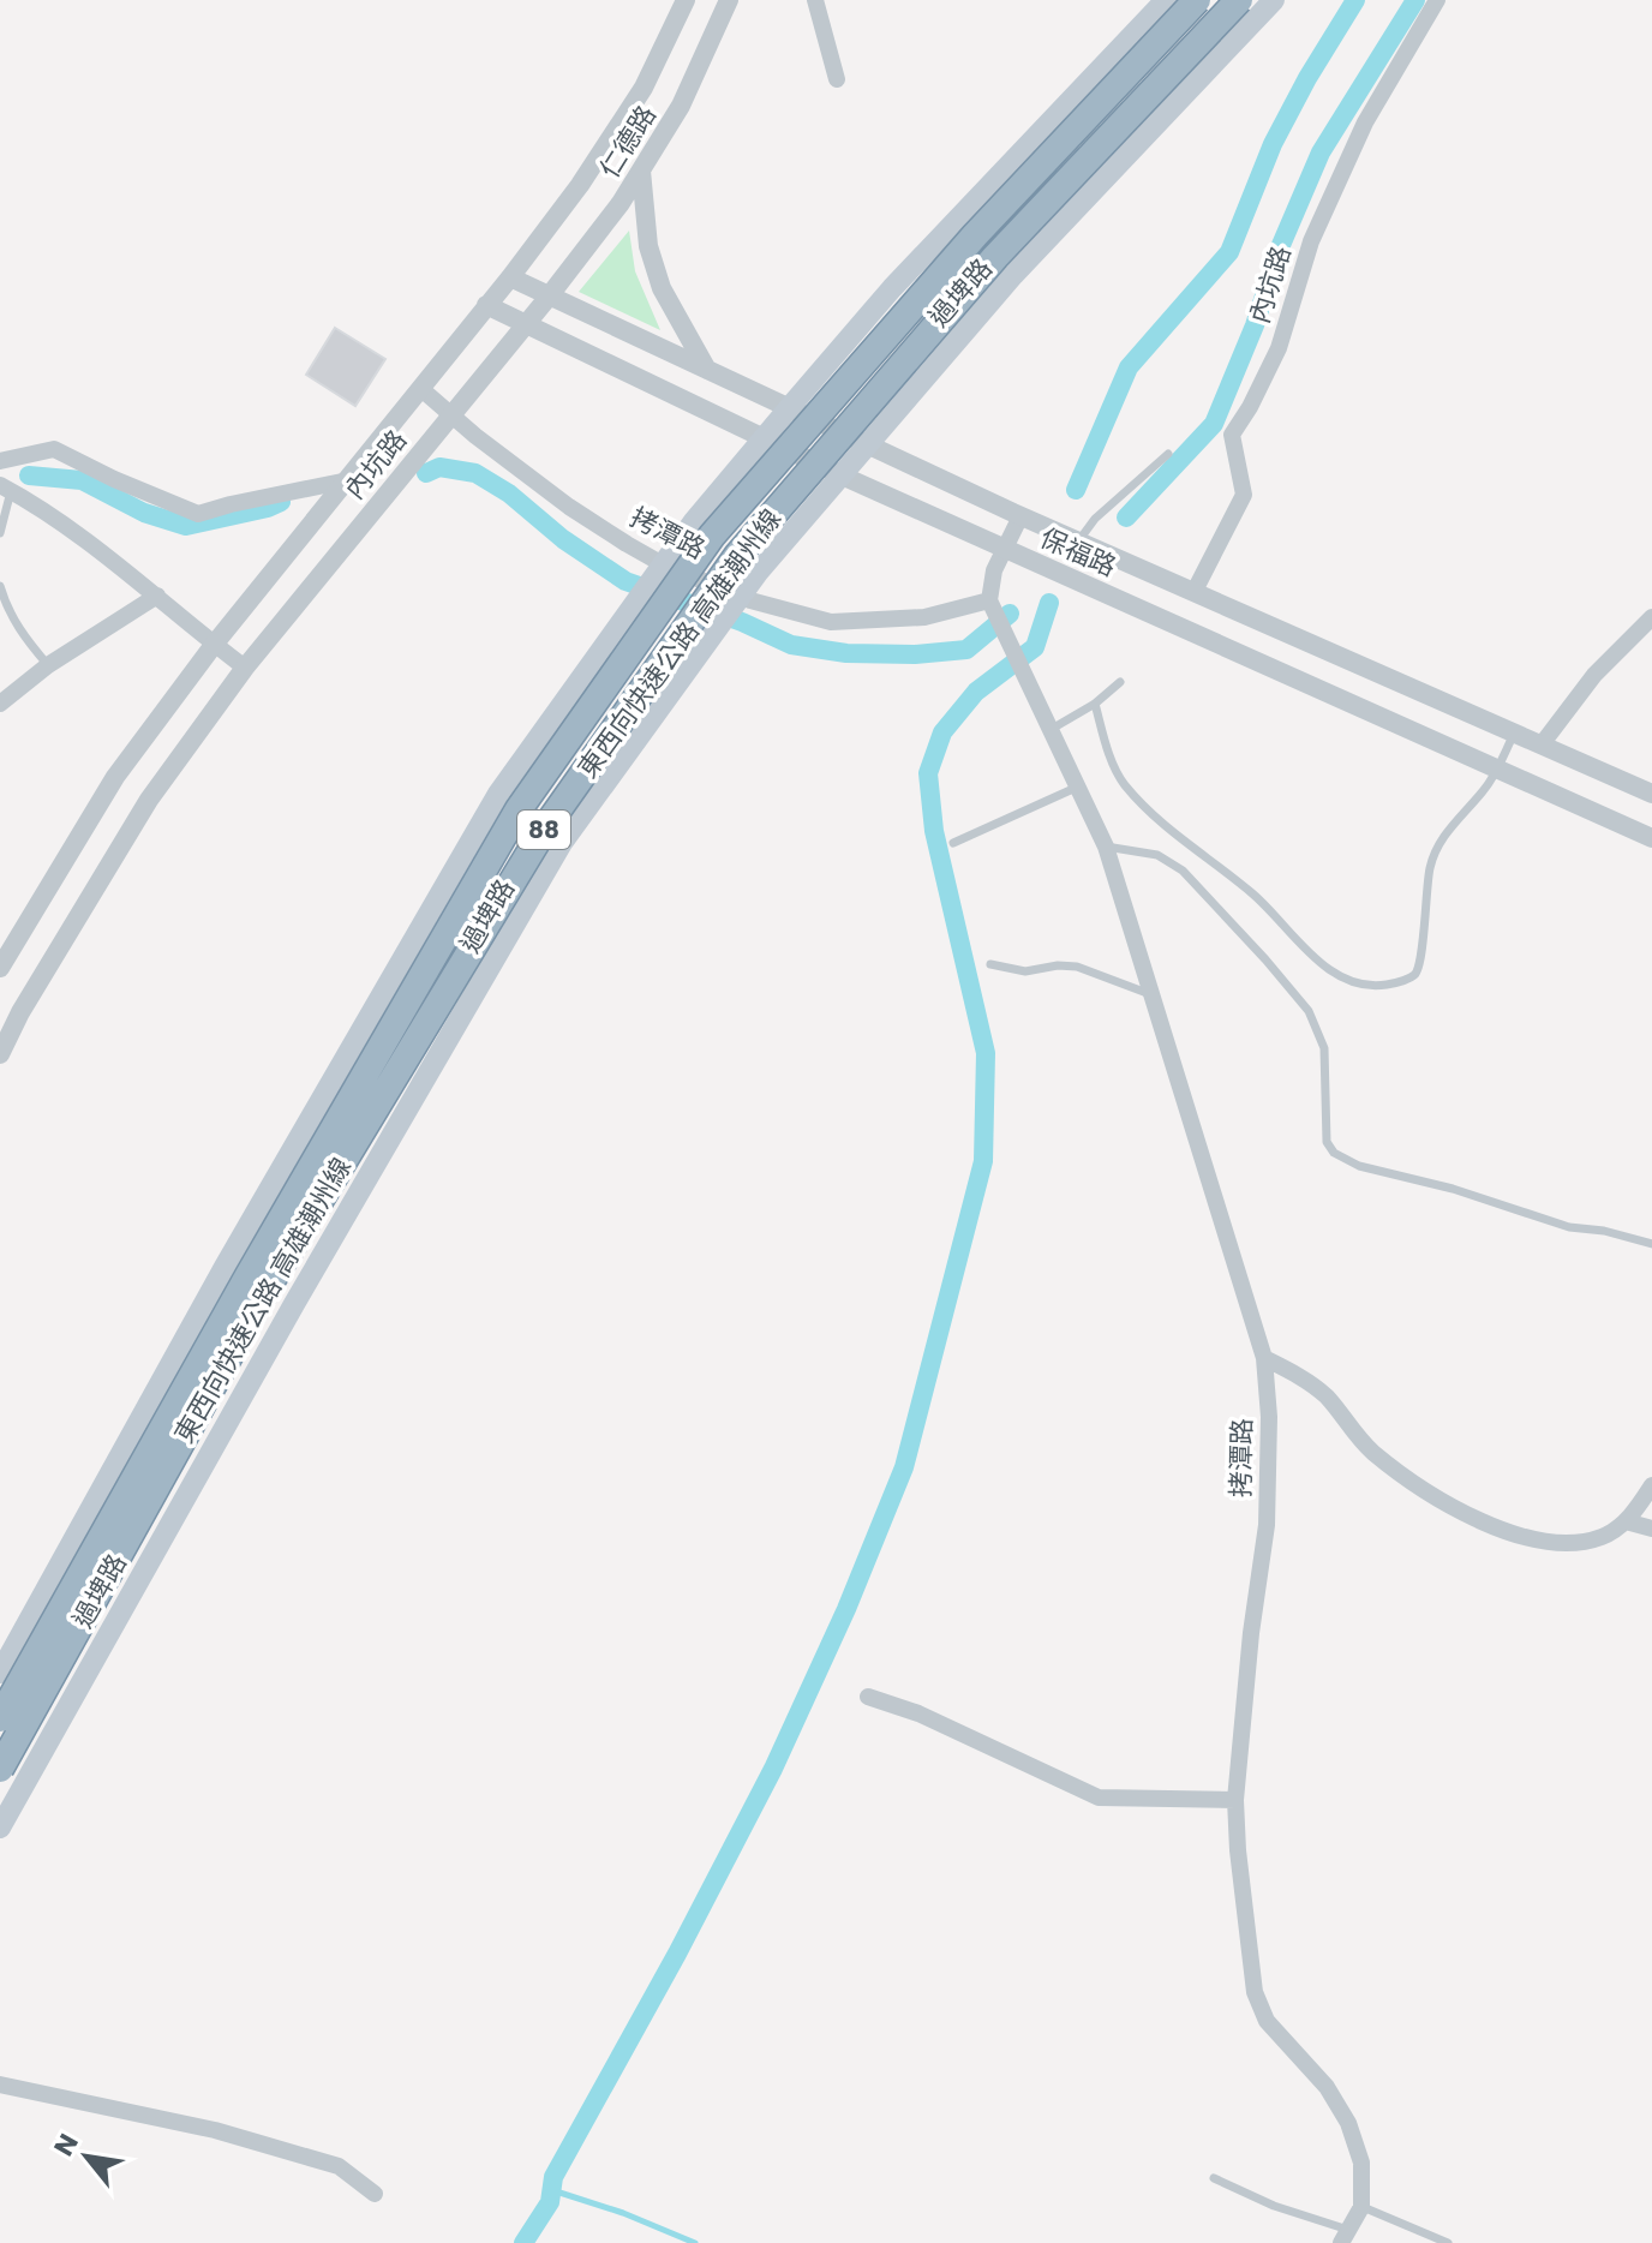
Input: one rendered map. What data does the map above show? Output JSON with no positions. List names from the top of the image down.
{
  "streets": {
    "highway": ["東西向快速公路 高雄潮州線", "88"],
    "main road": ["過埤路"],
    "street": [
      "仁德路",
      "內坑路",
      "拷潭路",
      "保福路"
    ]
  },
  "crossings": [
    ["仁德路", "內坑路"],
    ["仁德路", "保福路"],
    ["內坑路", "拷潭路"],
    ["內坑路", "保福路"],
    ["過埤路", "拷潭路"],
    ["過埤路", "保福路"]
  ],
  "north": "top left"
}
